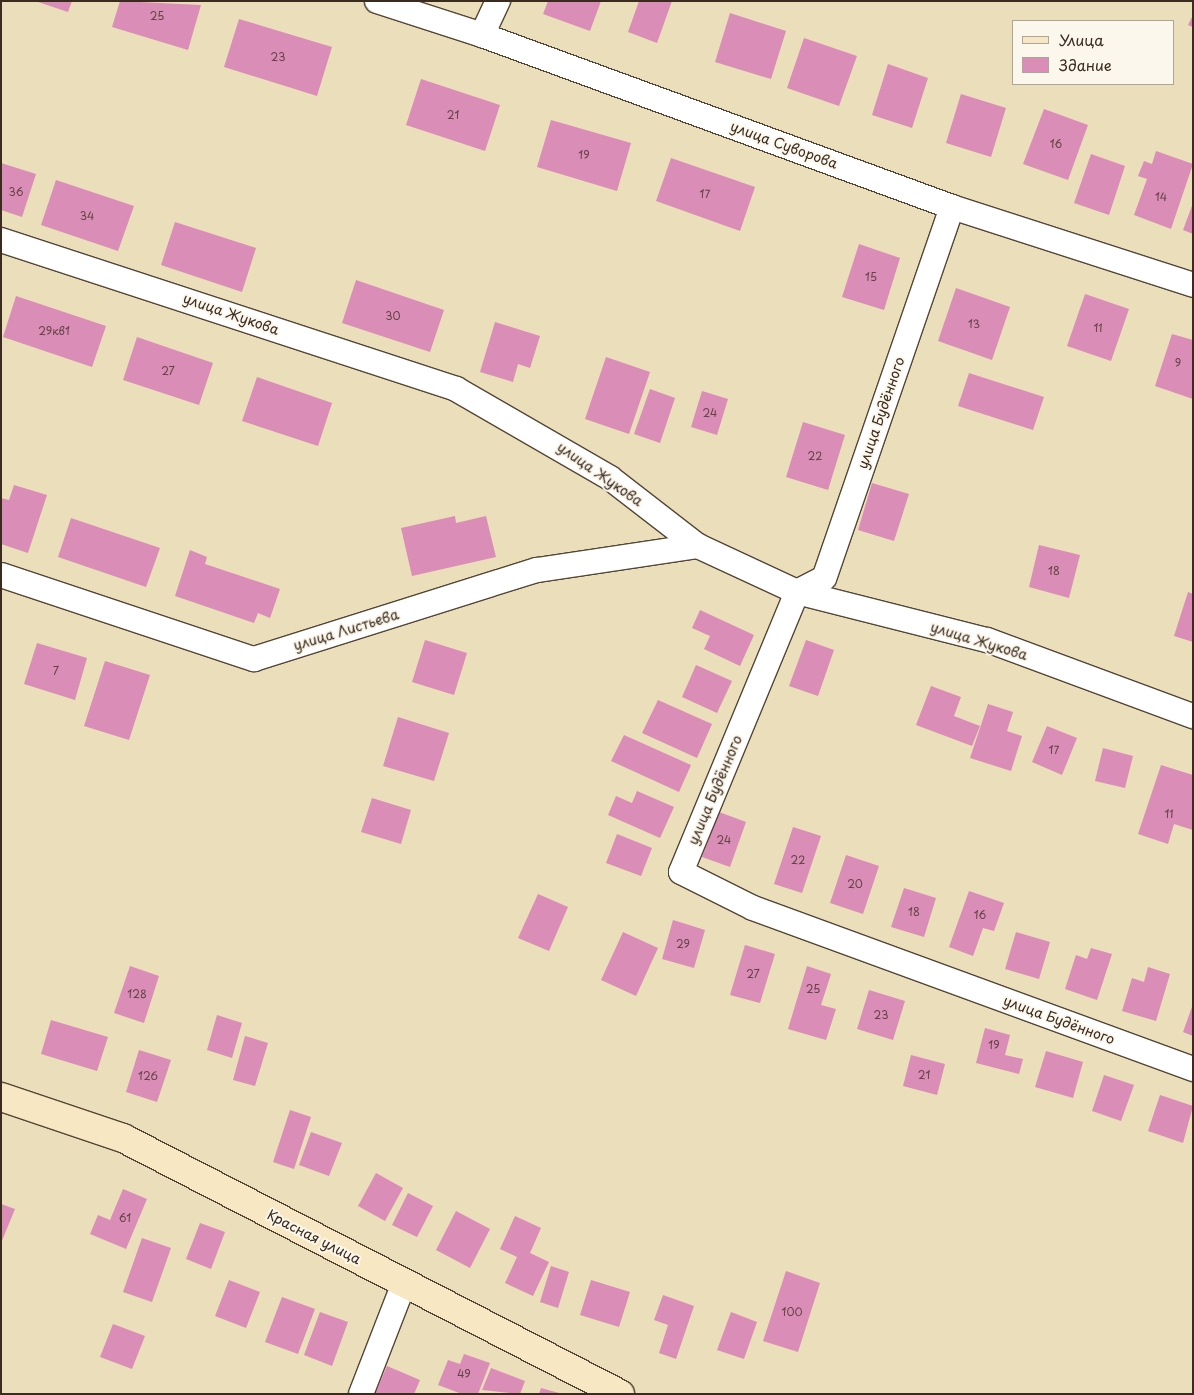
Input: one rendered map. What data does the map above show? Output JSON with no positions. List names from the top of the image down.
{
  "streets": {
    "main road": ["Красная улица"],
    "street": [
      "улица Суворова",
      "улица Жукова",
      "улица Будённого",
      "улица Листьева"
    ]
  },
  "crossings": [
    ["улица Суворова", "улица Будённого"],
    ["улица Жукова", "улица Будённого"],
    ["улица Жукова", "улица Листьева"]
  ],
  "house_numbers": [
    "25",
    "23",
    "21",
    "16",
    "19",
    "36",
    "17",
    "14",
    "34",
    "15",
    "30",
    "13",
    "11",
    "29кв1",
    "9",
    "27",
    "24",
    "22",
    "18",
    "7",
    "17",
    "11",
    "24",
    "22",
    "20",
    "18",
    "16",
    "29",
    "27",
    "25",
    "128",
    "23",
    "19",
    "21",
    "126",
    "61",
    "100",
    "49"
  ],
  "legend": ["Улица", "Здание"]
}
